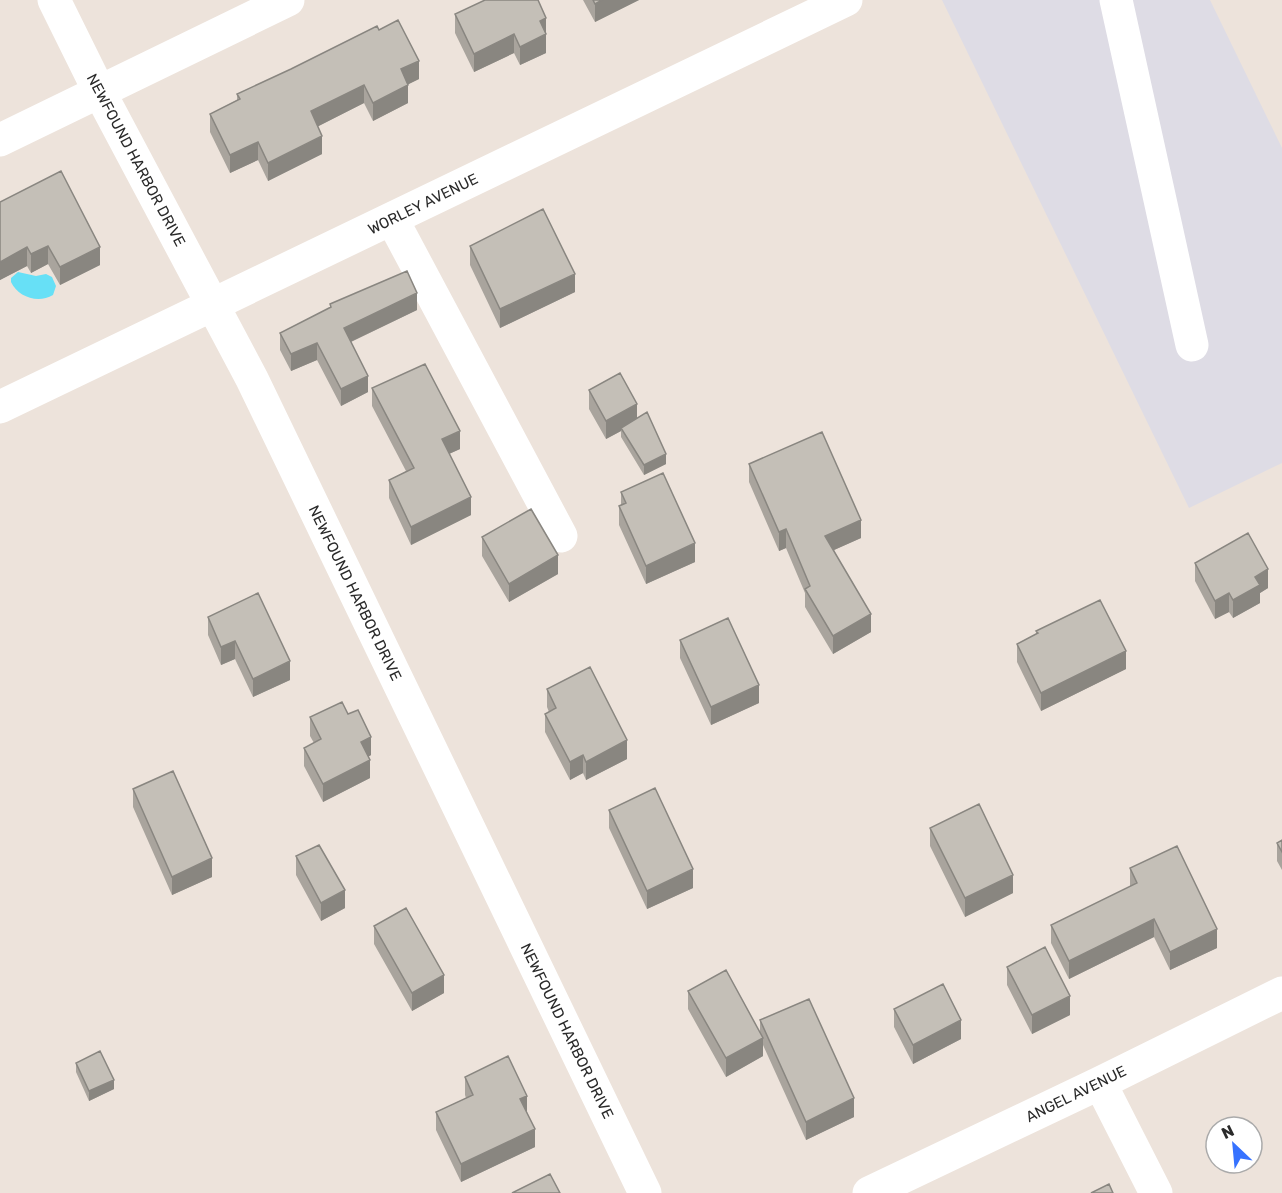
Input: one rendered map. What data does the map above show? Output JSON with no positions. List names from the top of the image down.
{
  "streets": {
    "street": ["NEWFOUND HARBOR DRIVE", "WORLEY AVENUE", "ANGEL AVENUE"]
  },
  "crossings": [
    ["NEWFOUND HARBOR DRIVE", "WORLEY AVENUE"]
  ],
  "north": "top left"
}
